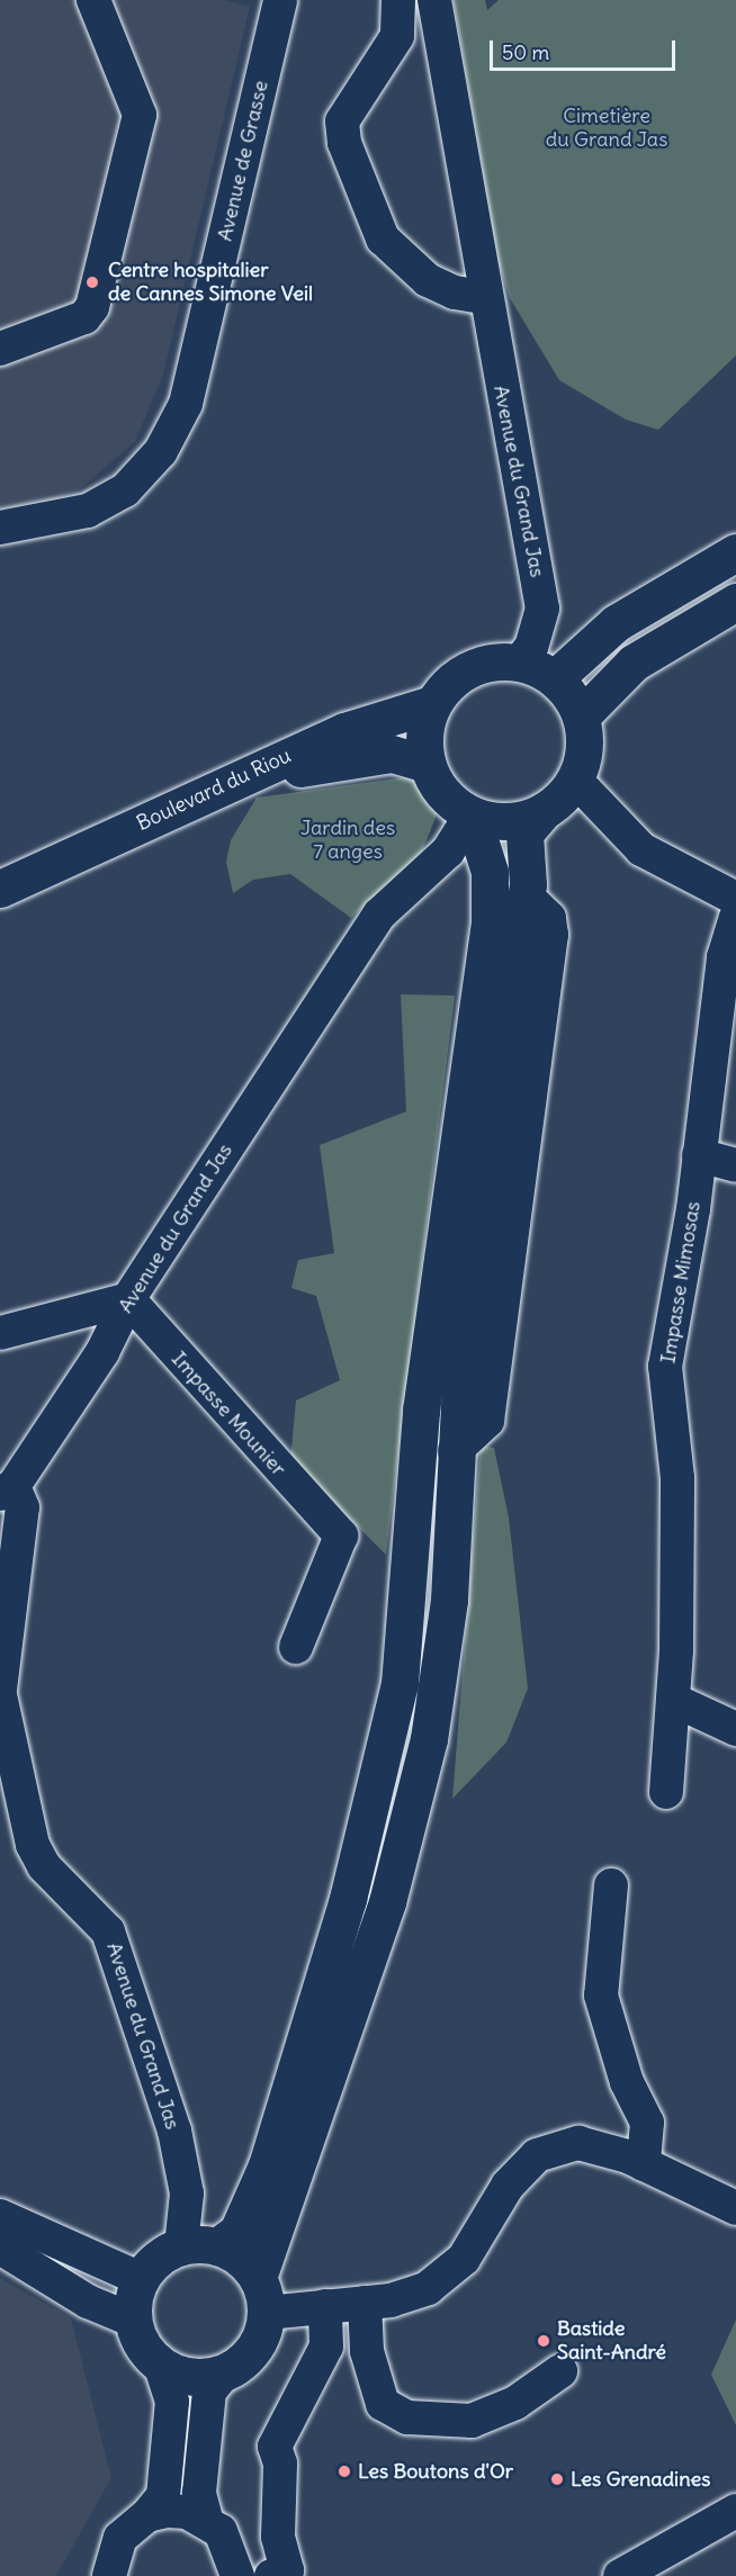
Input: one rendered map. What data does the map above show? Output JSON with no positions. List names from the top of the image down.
{
  "streets": {
    "main road": ["Boulevard du Riou"],
    "street": [
      "Avenue de Grasse",
      "Avenue du Grand Jas",
      "Impasse Mimosas",
      "Impasse Mounier"
    ]
  },
  "crossings": [
    ["Avenue du Grand Jas", "Boulevard du Riou"],
    ["Avenue du Grand Jas", "Impasse Mounier"]
  ],
  "parks": ["Cimetière du Grand Jas", "Jardin des 7 anges"],
  "places": [
    "Centre hospitalier de Cannes Simone Veil",
    "Bastide Saint-André",
    "Les Boutons d'Or",
    "Les Grenadines"
  ],
  "scale_bar": "50 m"
}
